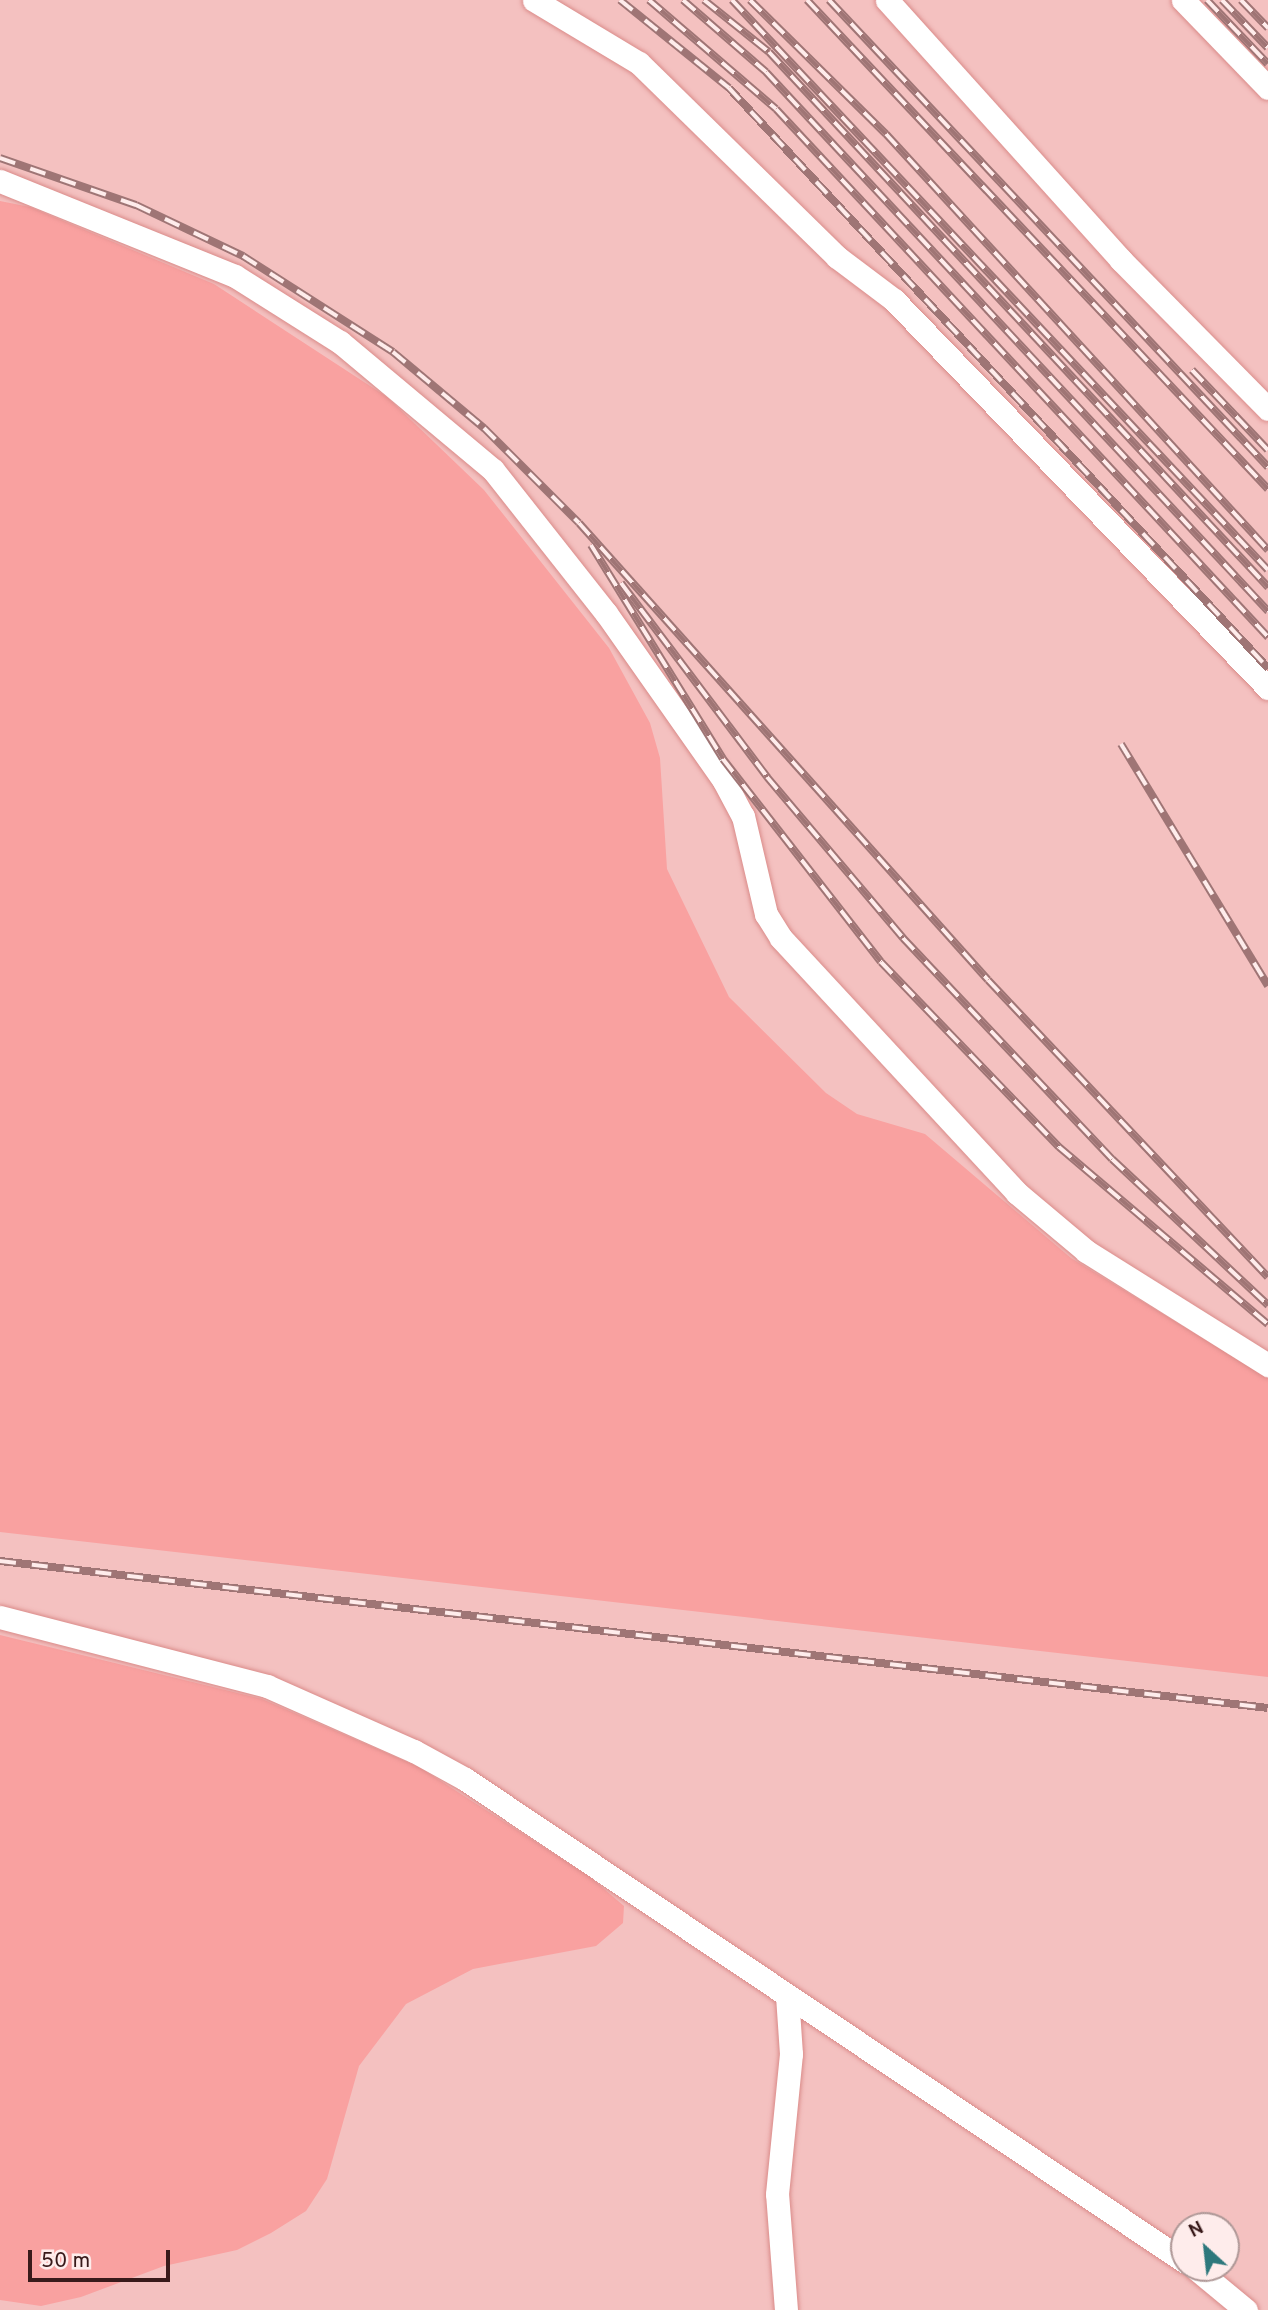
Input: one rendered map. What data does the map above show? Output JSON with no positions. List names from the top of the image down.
{
  "scale_bar": "50 m",
  "north": "top left"
}
